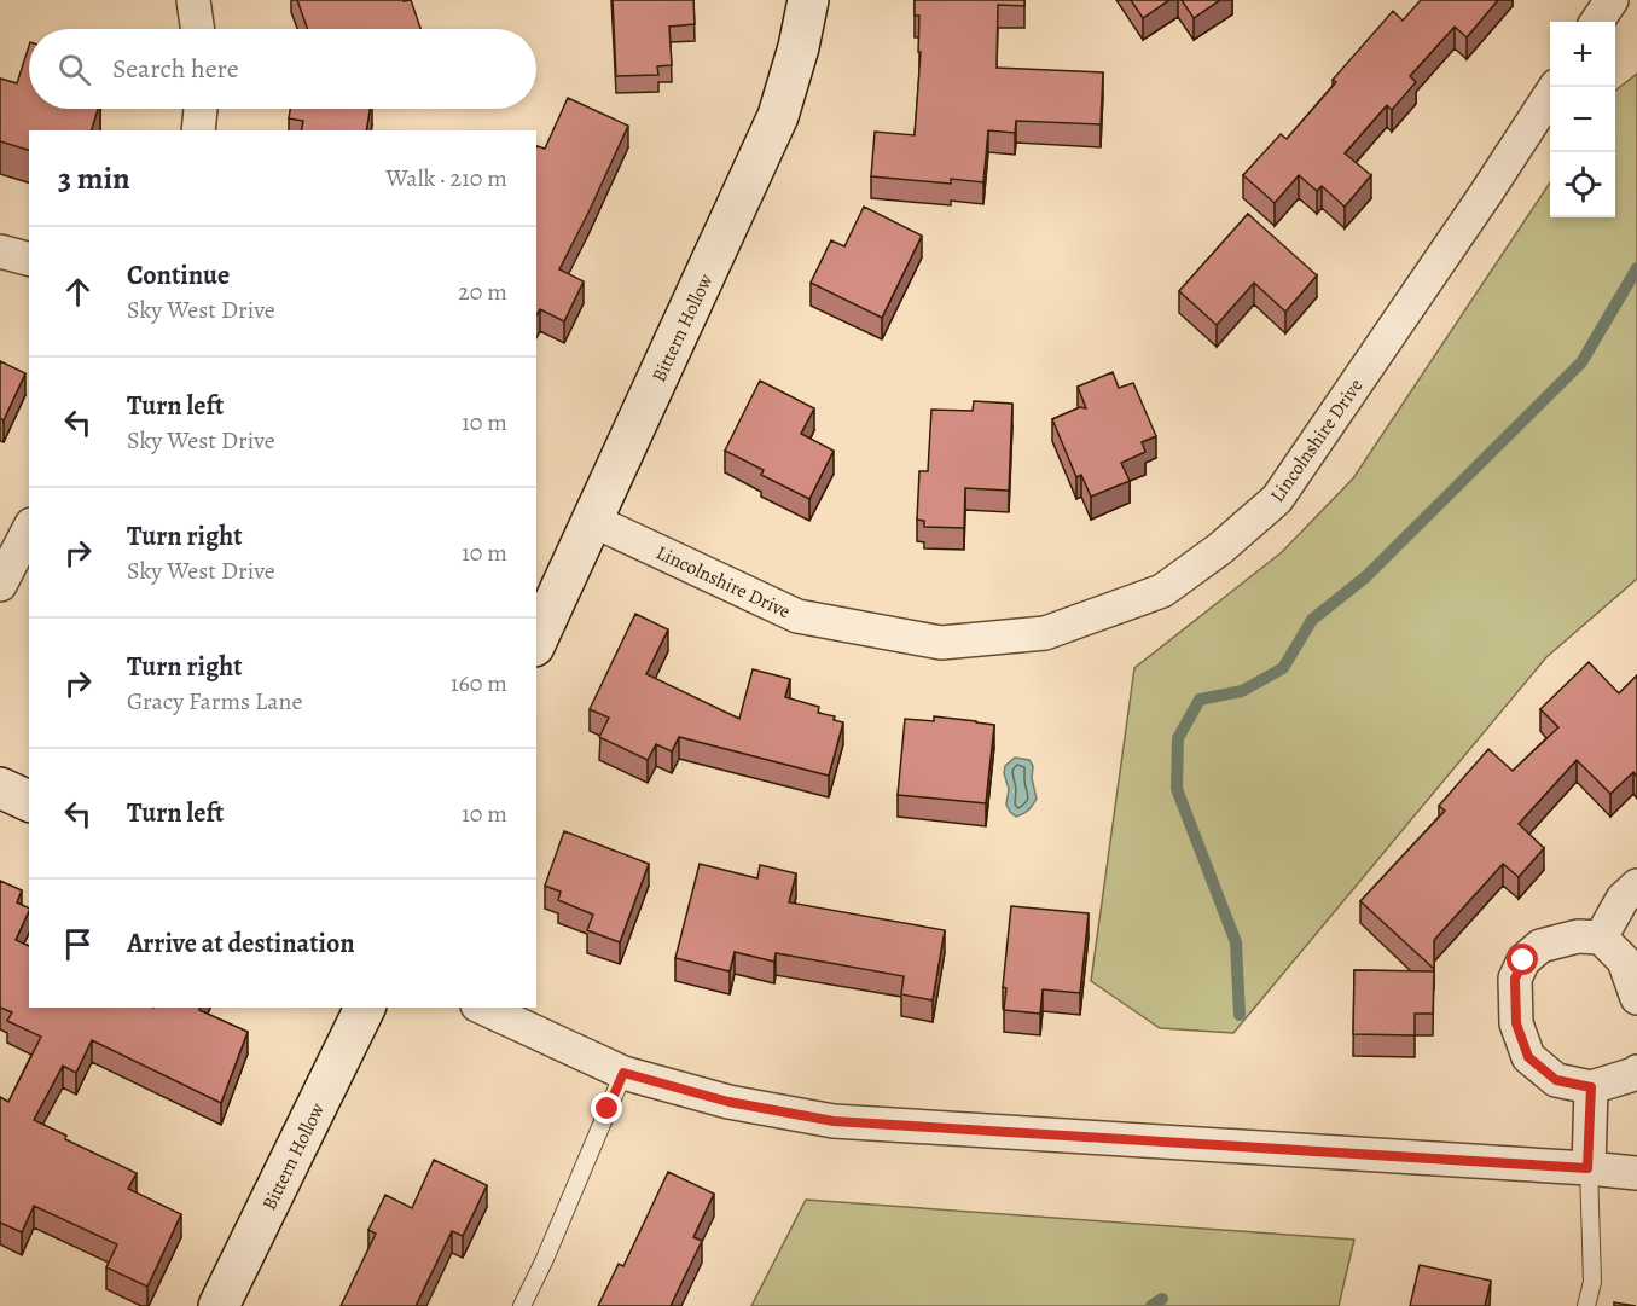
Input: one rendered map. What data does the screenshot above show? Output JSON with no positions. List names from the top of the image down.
{
  "streets": {
    "street": ["Bittern Hollow", "Lincolnshire Drive"]
  },
  "crossings": [
    ["Bittern Hollow", "Lincolnshire Drive"]
  ],
  "page": {
    "map_buttons": ["+", "−"],
    "search": "Search here",
    "heading": ["3 min", "Walk · 210 m"],
    "list": [
      ["Continue", "Sky West Drive", "20 m"],
      ["Turn left", "Sky West Drive", "10 m"],
      ["Turn right", "Sky West Drive", "10 m"],
      ["Turn right", "Gracy Farms Lane", "160 m"],
      ["Turn left", "10 m"],
      "Arrive at destination"
    ]
  }
}
